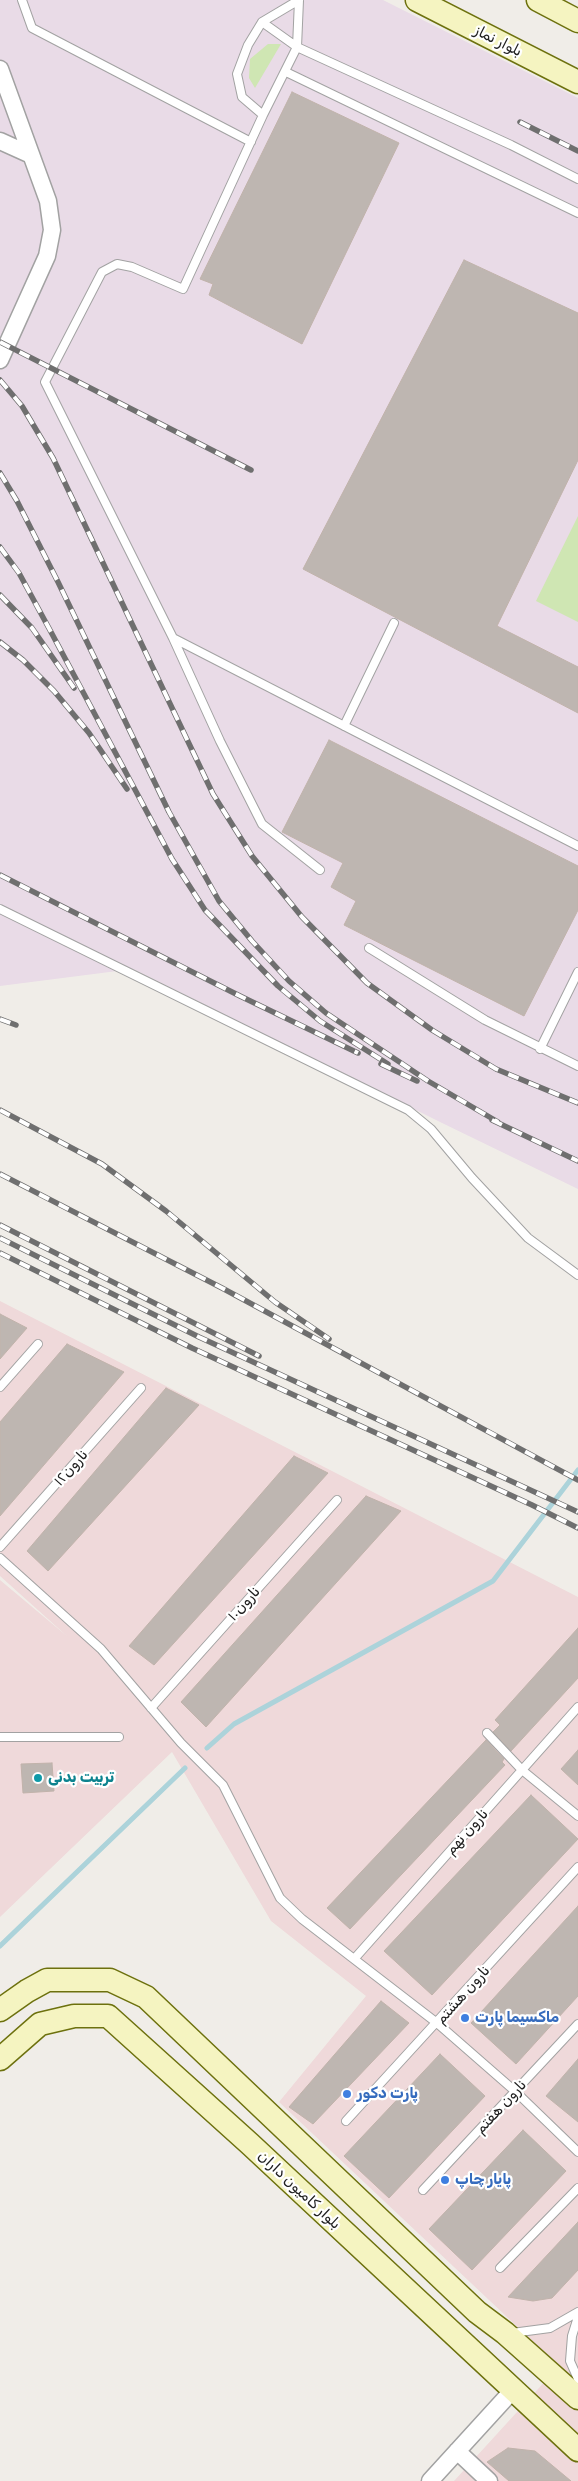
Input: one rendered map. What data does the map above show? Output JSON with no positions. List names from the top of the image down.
{
  "streets": {
    "main road": ["بلوار نماز", "بلوار کامیون داران"],
    "lane": [
      "نارون۱۲",
      "نارون۱۰",
      "نارون نهم",
      "نارون هشتم",
      "نارون هفتم"
    ]
  },
  "places": [
    "تربیت بدنی",
    "ماکسیما پارت",
    "پارت دکور",
    "پایار چاپ"
  ]
}
